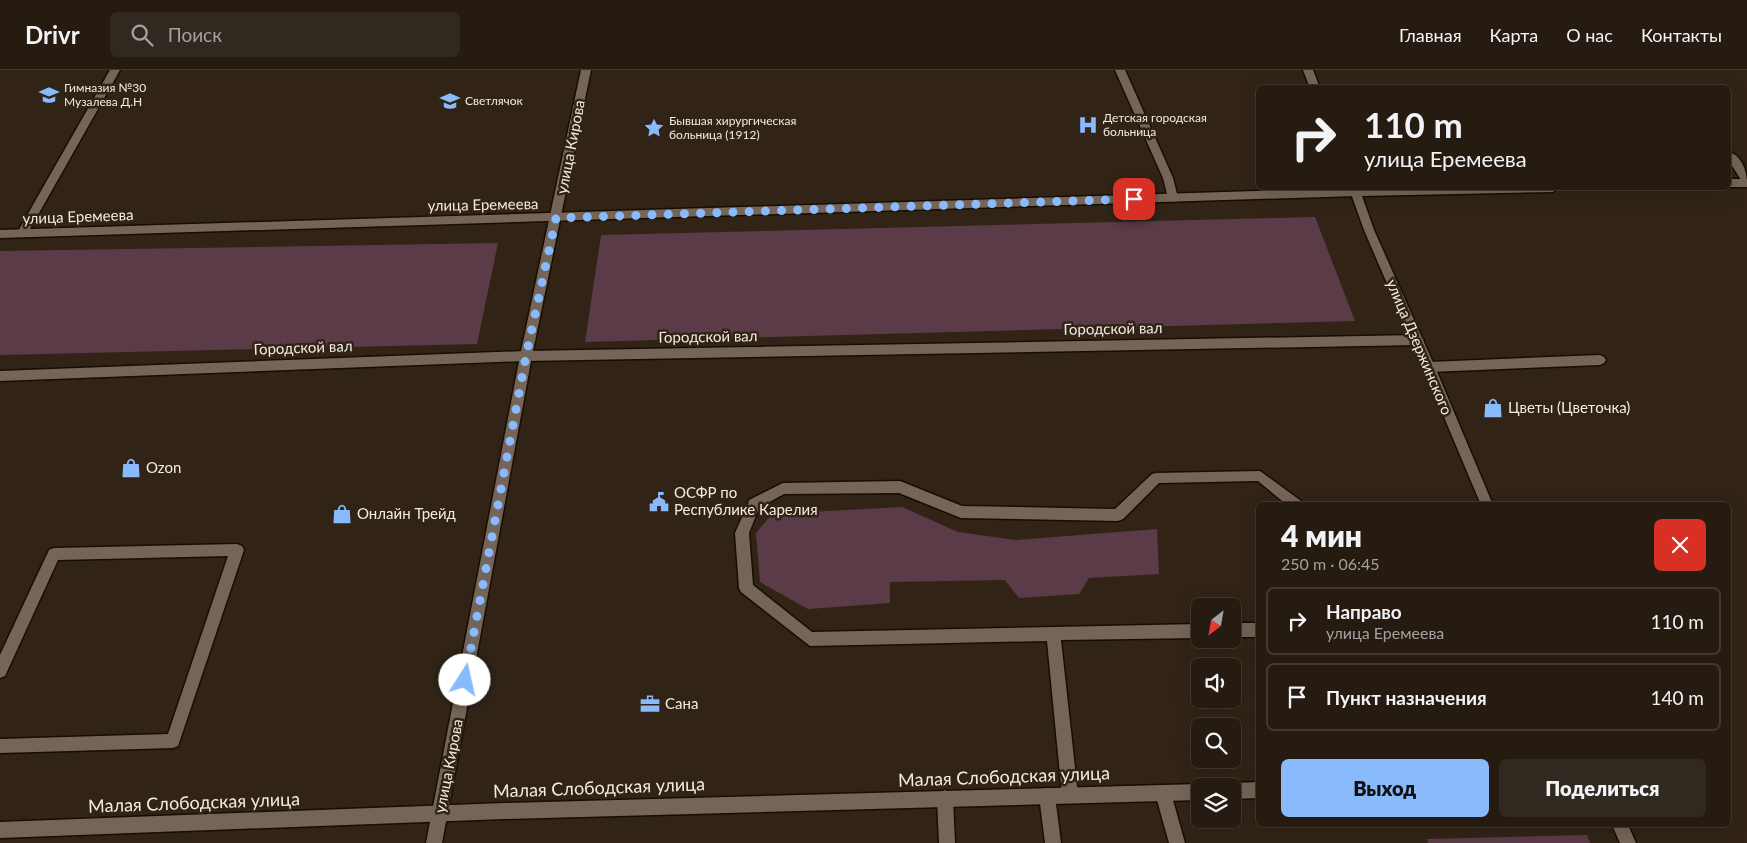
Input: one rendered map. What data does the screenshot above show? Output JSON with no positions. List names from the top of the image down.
{
  "streets": {
    "street": [
      "улица Кирова",
      "улица Еремеева",
      "Городской вал",
      "улица Дзержинского",
      "Малая Слободская улица"
    ]
  },
  "crossings": [
    ["улица Кирова", "улица Еремеева"],
    ["улица Кирова", "Городской вал"],
    ["улица Кирова", "Малая Слободская улица"],
    ["улица Еремеева", "улица Дзержинского"],
    ["Городской вал", "улица Дзержинского"]
  ],
  "places": {
    "school or university": ["Гимназия №30 Музалева Д.Н", "Светлячок"],
    "hospital": ["Детская городская больница"],
    "place": ["Бывшая хирургическая больница (1912)"],
    "shop": ["Цветы (Цветочка)", "Ozon", "Онлайн Трейд"],
    "public building": ["ОСФР по Республике Карелия"],
    "office": ["Сана"]
  },
  "north": "bottom left",
  "page": {
    "header": "Drivr",
    "search": "Поиск",
    "nav": [
      "Главная",
      "Карта",
      "О нас",
      "Контакты"
    ],
    "turn": ["110 m", "улица Еремеева"],
    "heading": ["4 мин", "250 m · 06:45"],
    "list": [
      {
        "name": "Направо",
        "note": "улица Еремеева",
        "value": "110 m"
      },
      {
        "name": "Пункт назначения",
        "value": "140 m"
      }
    ],
    "buttons": ["Выход", "Поделиться"]
  }
}
